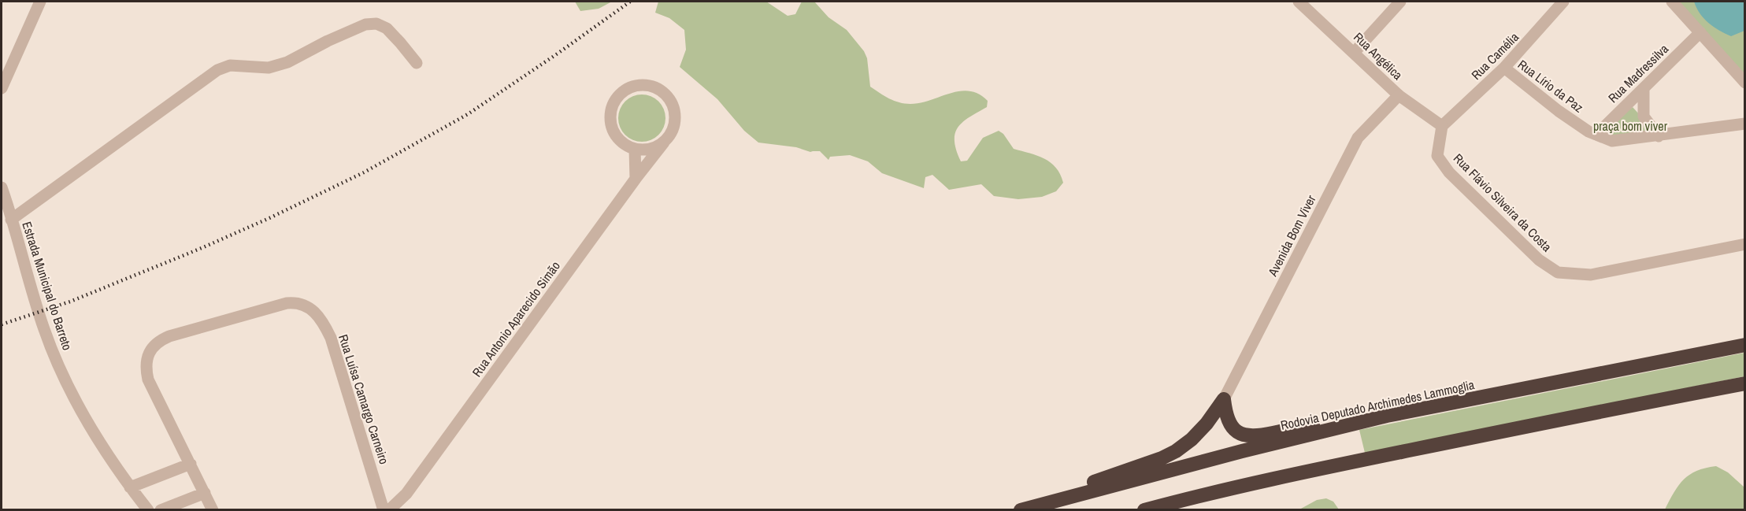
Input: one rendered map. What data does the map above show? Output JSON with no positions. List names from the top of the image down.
{
  "streets": {
    "highway": ["Rodovia Deputado Archimedes Lammoglia"],
    "street": [
      "Rua Angélica",
      "Rua Camélia",
      "Rua Madressilva",
      "Rua Lírio da Paz",
      "Rua Flávio Silveira da Costa",
      "Avenida Bom Viver",
      "Estrada Municipal do Barreto",
      "Rua Antonio Aparecido Simão",
      "Rua Luísa Camargo Carneiro"
    ]
  },
  "crossings": [
    ["Rua Angélica", "Rua Camélia"],
    ["Rua Angélica", "Rua Flávio Silveira da Costa"],
    ["Rua Angélica", "Avenida Bom Viver"],
    ["Rua Camélia", "Rua Lírio da Paz"],
    ["Rua Camélia", "Rua Flávio Silveira da Costa"],
    ["Rua Madressilva", "Rua Lírio da Paz"]
  ],
  "parks": ["praça bom viver"]
}
